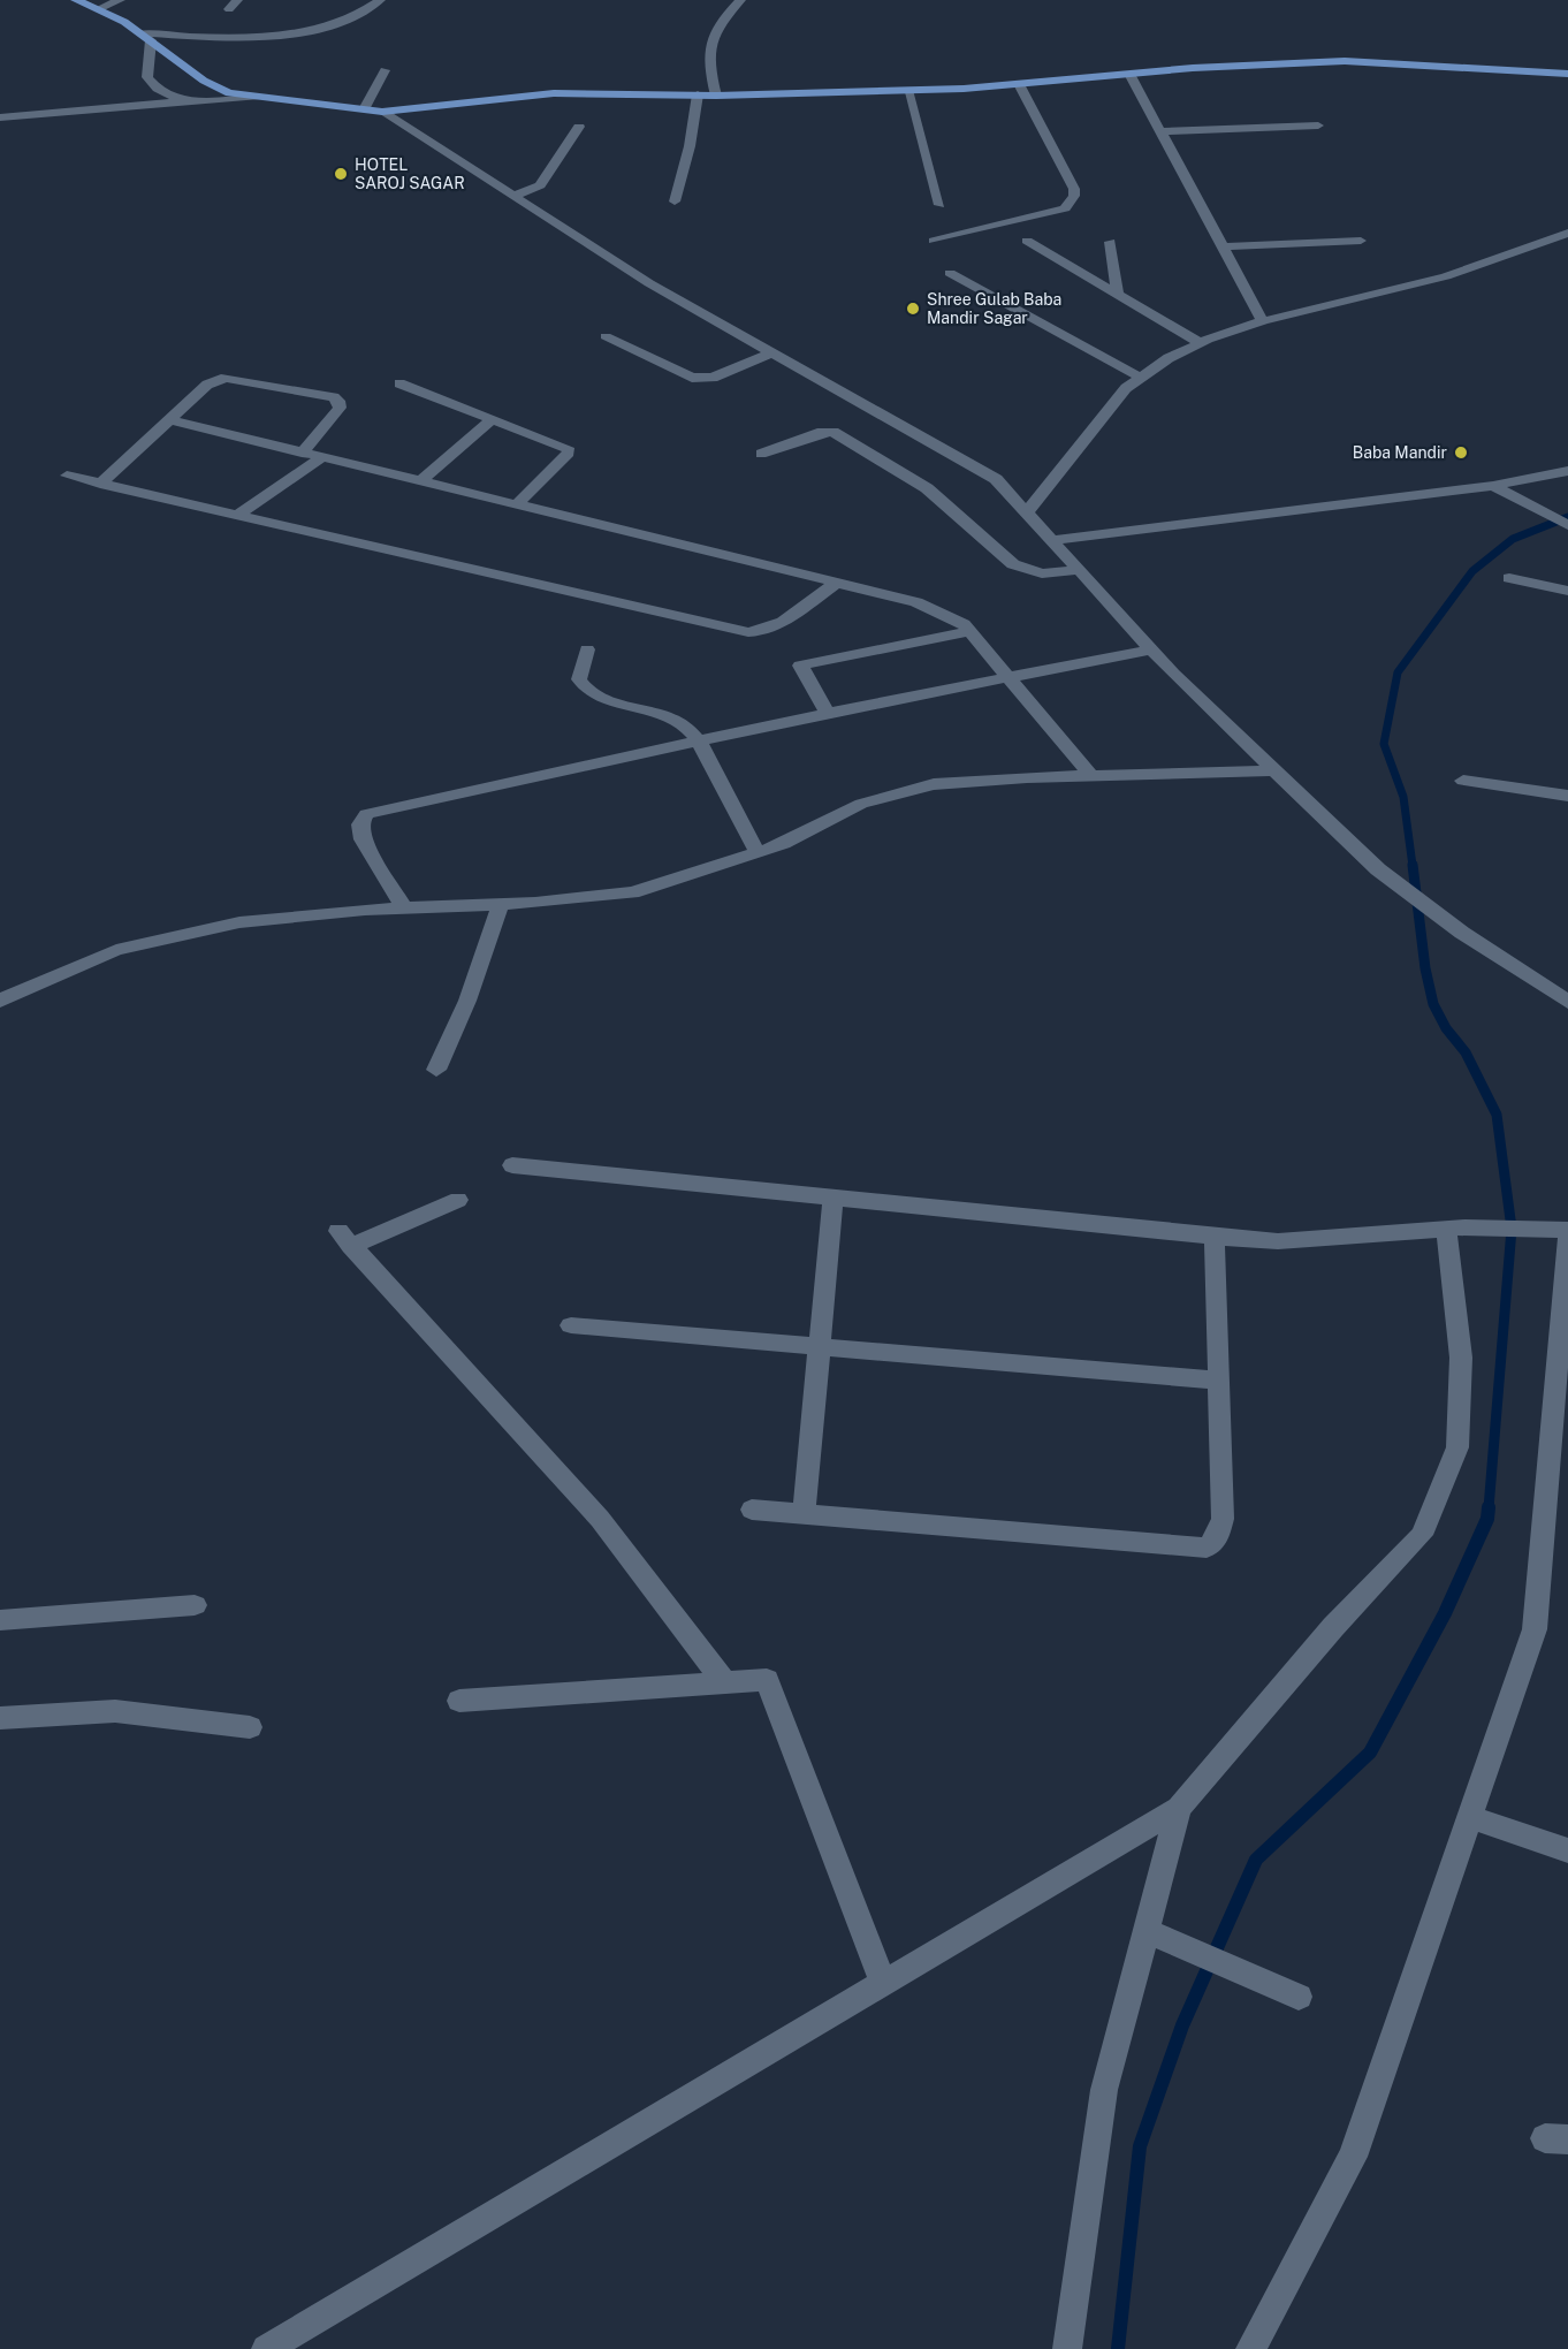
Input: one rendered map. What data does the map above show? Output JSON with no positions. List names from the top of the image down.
{
  "places": ["HOTEL SAROJ SAGAR", "Shree Gulab Baba Mandir Sagar", "Baba Mandir"]
}
